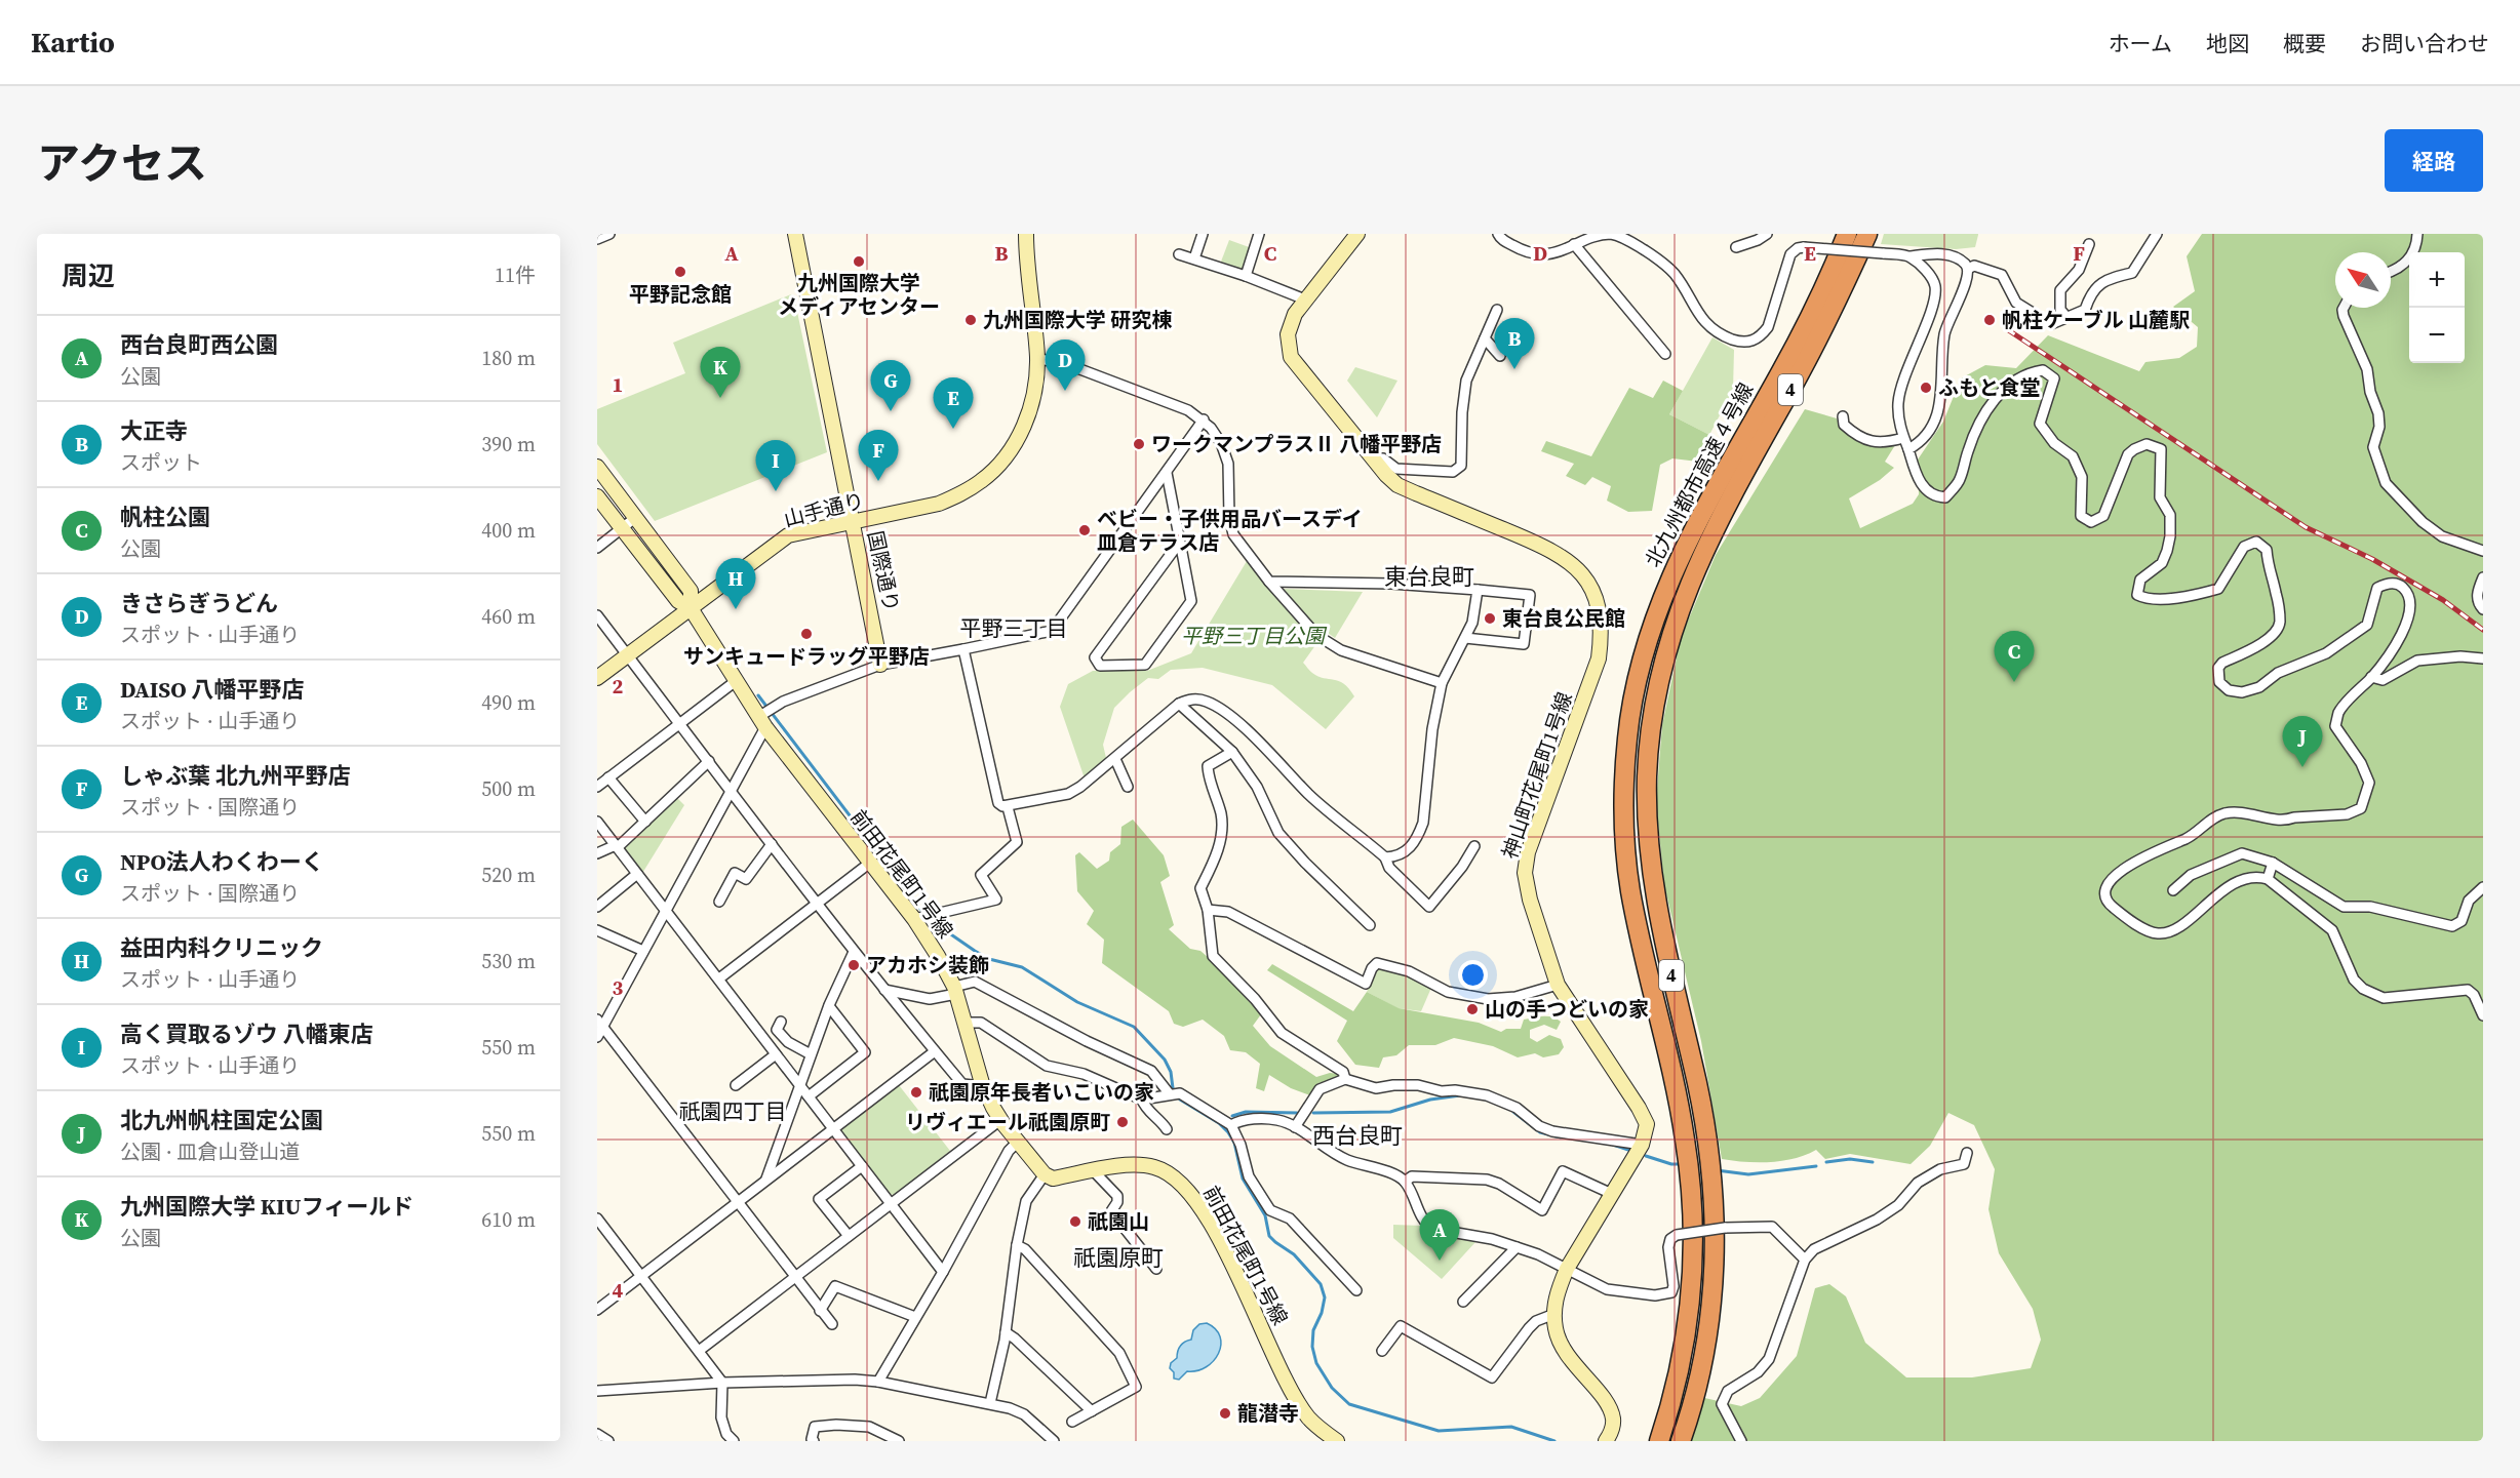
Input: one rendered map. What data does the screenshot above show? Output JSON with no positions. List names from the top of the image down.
{
  "streets": {
    "highway": ["4", "北九州都市高速４号線"],
    "street": [
      "山手通り",
      "国際通り",
      "神山町花尾町1号線",
      "前田花尾町1号線"
    ]
  },
  "crossings": [
    ["山手通り", "国際通り"],
    ["山手通り", "前田花尾町1号線"]
  ],
  "districts": [
    "東台良町",
    "平野三丁目",
    "祇園四丁目",
    "西台良町",
    "祇園原町"
  ],
  "parks": ["平野三丁目公園"],
  "places": [
    "九州国際大学 メディアセンター",
    "平野記念館",
    "九州国際大学 研究棟",
    "帆柱ケーブル 山麓駅",
    "ふもと食堂",
    "ワークマンプラスⅡ 八幡平野店",
    "ベビー・子供用品バースデイ 皿倉テラス店",
    "東台良公民館",
    "サンキュードラッグ平野店",
    "アカホシ装飾",
    "山の手つどいの家",
    "祇園原年長者いこいの家",
    "リヴィエール祇園原町",
    "祇園山",
    "龍潜寺"
  ],
  "north": "top left",
  "page": {
    "header": "Kartio",
    "nav": [
      "ホーム",
      "地図",
      "概要",
      "お問い合わせ"
    ],
    "title": "アクセス",
    "buttons": "経路",
    "heading": ["周辺", "11件"],
    "map_buttons": ["+", "−"],
    "list": [
      {
        "mark": "A",
        "name": "西台良町西公園",
        "note": "公園",
        "value": "180 m"
      },
      {
        "mark": "B",
        "name": "大正寺",
        "note": "スポット",
        "value": "390 m"
      },
      {
        "mark": "C",
        "name": "帆柱公園",
        "note": "公園",
        "value": "400 m"
      },
      {
        "mark": "D",
        "name": "きさらぎうどん",
        "note": "スポット · 山手通り",
        "value": "460 m"
      },
      {
        "mark": "E",
        "name": "DAISO 八幡平野店",
        "note": "スポット · 山手通り",
        "value": "490 m"
      },
      {
        "mark": "F",
        "name": "しゃぶ葉 北九州平野店",
        "note": "スポット · 国際通り",
        "value": "500 m"
      },
      {
        "mark": "G",
        "name": "NPO法人わくわーく",
        "note": "スポット · 国際通り",
        "value": "520 m"
      },
      {
        "mark": "H",
        "name": "益田内科クリニック",
        "note": "スポット · 山手通り",
        "value": "530 m"
      },
      {
        "mark": "I",
        "name": "高く買取るゾウ 八幡東店",
        "note": "スポット · 山手通り",
        "value": "550 m"
      },
      {
        "mark": "J",
        "name": "北九州帆柱国定公園",
        "note": "公園 · 皿倉山登山道",
        "value": "550 m"
      },
      {
        "mark": "K",
        "name": "九州国際大学 KIUフィールド",
        "note": "公園",
        "value": "610 m"
      }
    ],
    "pins": [
      "B",
      "D",
      "K",
      "G",
      "E",
      "F",
      "I",
      "H",
      "C",
      "J",
      "A"
    ]
  },
  "grid": {
    "columns": [
      "A",
      "B",
      "C",
      "D",
      "E",
      "F"
    ],
    "rows": [
      "1",
      "2",
      "3",
      "4"
    ]
  }
}
